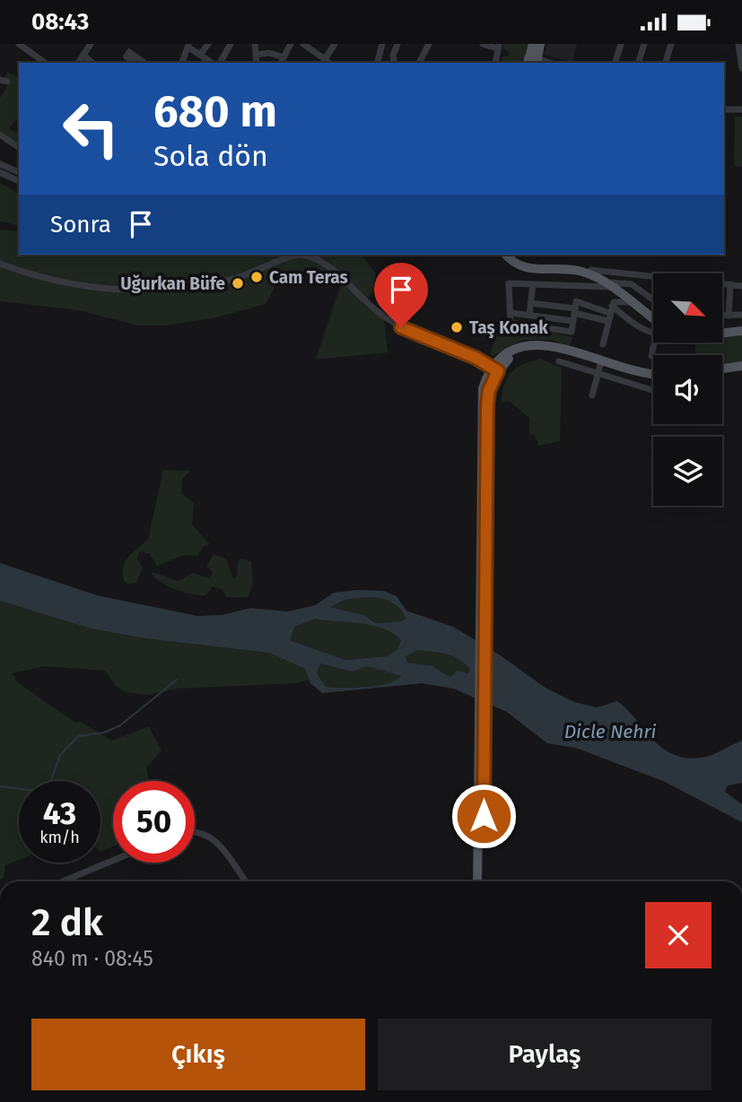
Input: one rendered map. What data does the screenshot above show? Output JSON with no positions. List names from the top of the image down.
{
  "water": ["Dicle Nehri"],
  "places": ["Cam Teras", "Uğurkan Büfe", "Taş Konak"],
  "north": "bottom right",
  "page": {
    "status": "08:43",
    "turn": ["680 m", "Sola dön"],
    "then": "Sonra",
    "speed": "43 km/h",
    "limit": "50",
    "heading": ["2 dk", "840 m · 08:45"],
    "buttons": ["Çıkış", "Paylaş"]
  }
}
